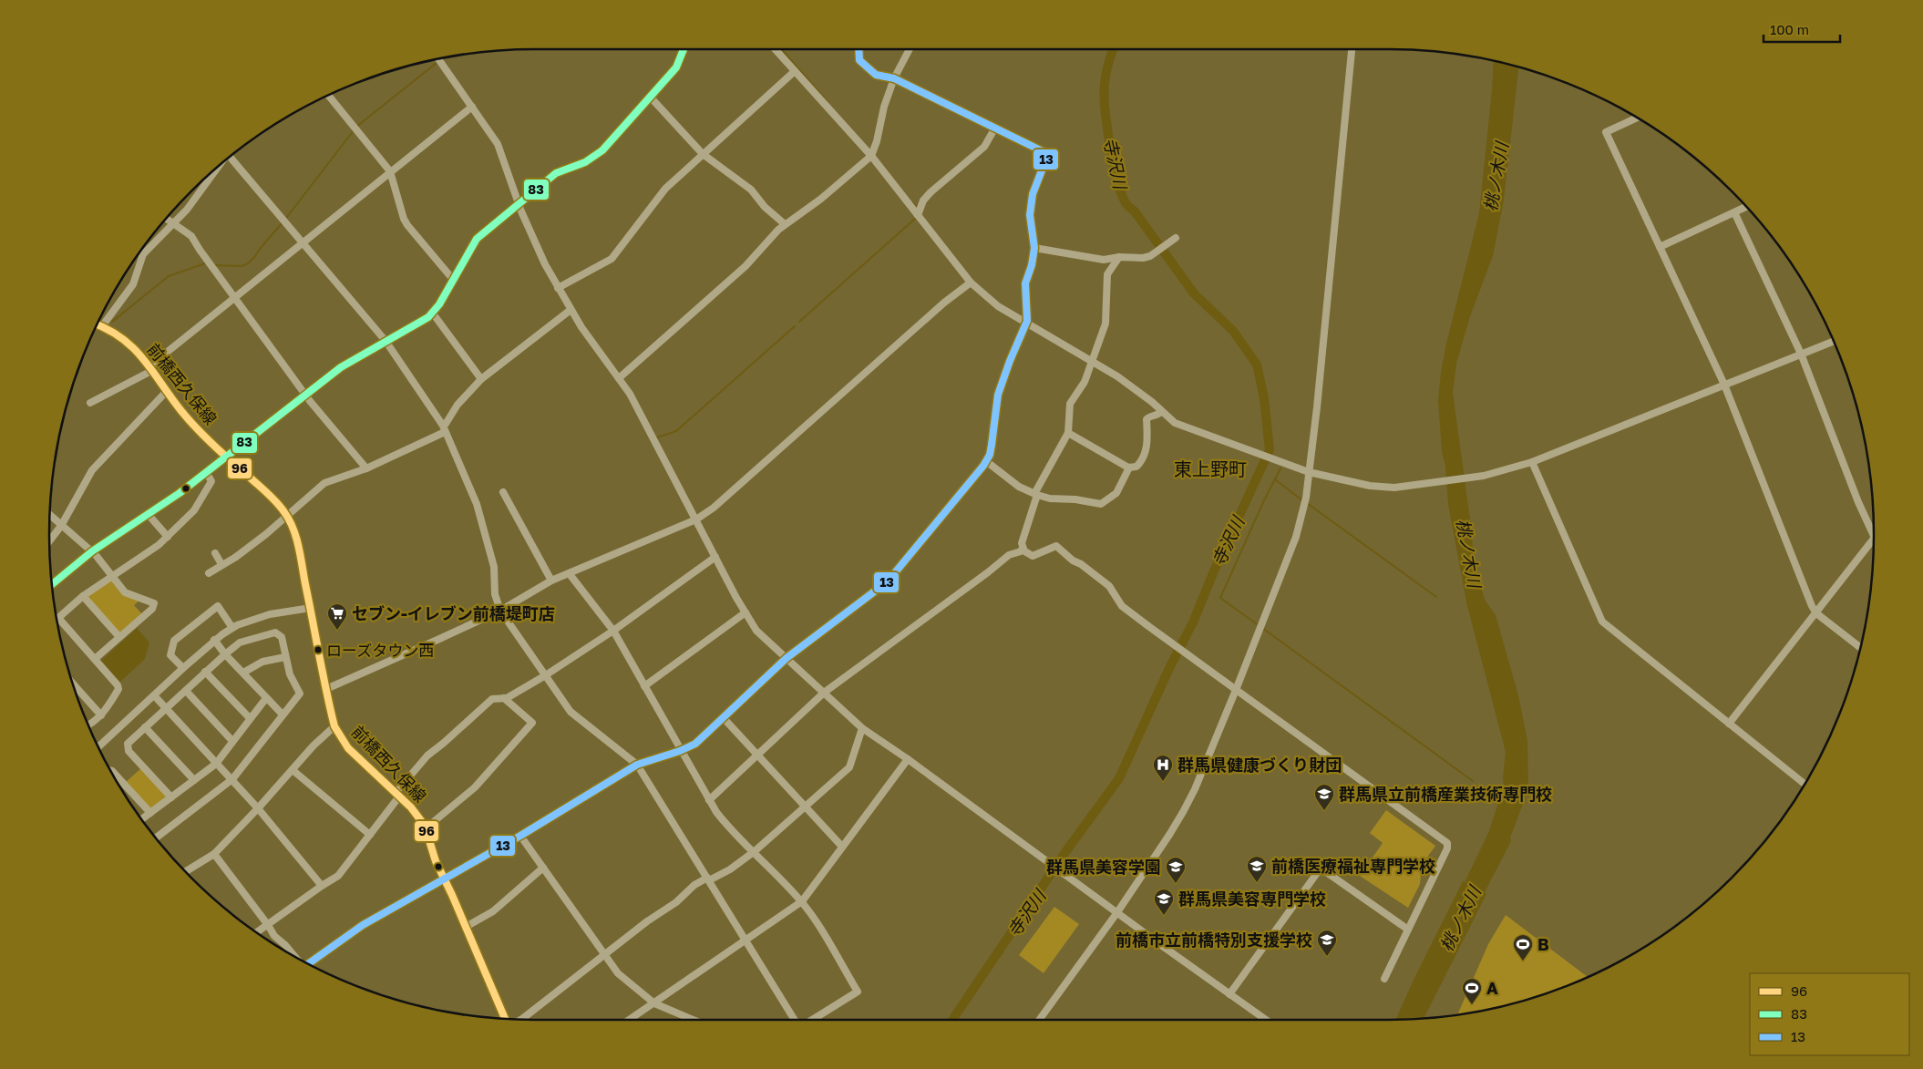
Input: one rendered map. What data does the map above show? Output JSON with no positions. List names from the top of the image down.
{
  "streets": {
    "main road": ["前橋西久保線"]
  },
  "districts": ["東上野町"],
  "water": ["寺沢川", "桃ノ木川"],
  "places": {
    "supermarket": ["セブン-イレブン前橋堤町店"],
    "other": ["ローズタウン西"],
    "hospital": ["群馬県健康づくり財団"],
    "school or university": [
      "群馬県立前橋産業技術専門校",
      "前橋医療福祉専門学校",
      "群馬県美容学園",
      "群馬県美容専門学校",
      "前橋市立前橋特別支援学校"
    ],
    "sports": ["B", "A"]
  },
  "lines": ["transit line 83", "transit line 13", "transit line 96"],
  "legend": ["96", "83", "13"],
  "scale_bar": "100 m"
}
